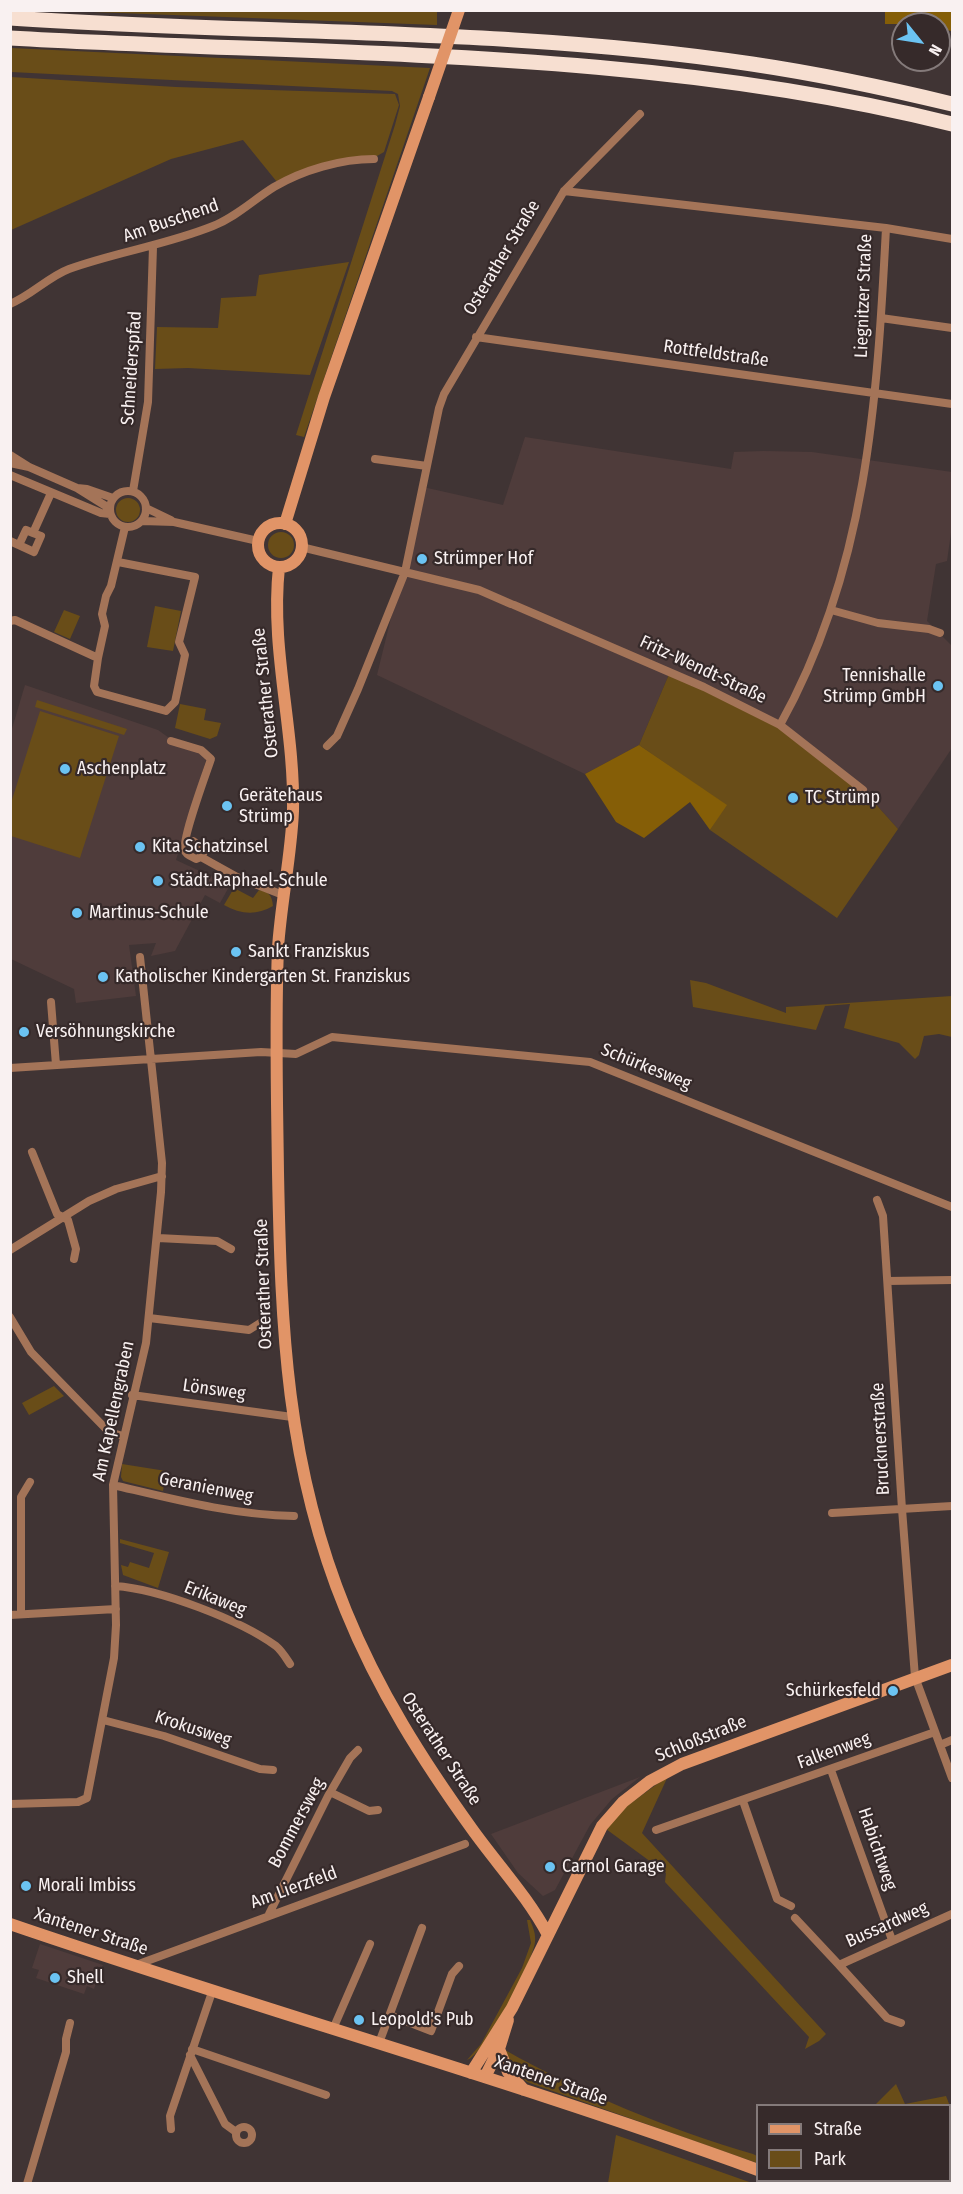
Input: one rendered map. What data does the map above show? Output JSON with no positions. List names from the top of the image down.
{
  "streets": {
    "main road": ["Osterather Straße", "Schloßstraße", "Xantener Straße"],
    "street": [
      "Am Buschend",
      "Liegnitzer Straße",
      "Rottfeldstraße",
      "Schneiderspfad",
      "Fritz-Wendt-Straße",
      "Schürkesweg",
      "Lönsweg",
      "Am Kapellengraben",
      "Brucknerstraße",
      "Geranienweg",
      "Erikaweg",
      "Krokusweg",
      "Falkenweg",
      "Bommersweg",
      "Habichtweg",
      "Am Lierzfeld",
      "Bussardweg"
    ]
  },
  "crossings": [
    ["Am Buschend", "Schneiderspfad"],
    ["Osterather Straße", "Liegnitzer Straße"],
    ["Osterather Straße", "Rottfeldstraße"],
    ["Osterather Straße", "Fritz-Wendt-Straße"],
    ["Osterather Straße", "Schürkesweg"],
    ["Osterather Straße", "Lönsweg"],
    ["Osterather Straße", "Schloßstraße"],
    ["Liegnitzer Straße", "Rottfeldstraße"],
    ["Liegnitzer Straße", "Fritz-Wendt-Straße"],
    ["Schürkesweg", "Am Kapellengraben"],
    ["Lönsweg", "Am Kapellengraben"],
    ["Am Kapellengraben", "Geranienweg"],
    ["Am Kapellengraben", "Erikaweg"],
    ["Am Kapellengraben", "Krokusweg"],
    ["Brucknerstraße", "Schloßstraße"],
    ["Brucknerstraße", "Falkenweg"],
    ["Schloßstraße", "Xantener Straße"],
    ["Falkenweg", "Habichtweg"],
    ["Bommersweg", "Am Lierzfeld"],
    ["Habichtweg", "Bussardweg"],
    ["Am Lierzfeld", "Xantener Straße"]
  ],
  "places": [
    "Strümper Hof",
    "Tennishalle Strümp GmbH",
    "Aschenplatz",
    "TC Strümp",
    "Gerätehaus Strümp",
    "Kita Schatzinsel",
    "Städt.Raphael-Schule",
    "Martinus-Schule",
    "Sankt Franziskus",
    "Katholischer Kindergarten St. Franziskus",
    "Versöhnungskirche",
    "Schürkesfeld",
    "Carnol Garage",
    "Morali Imbiss",
    "Shell",
    "Leopold's Pub"
  ],
  "legend": ["Straße", "Park"],
  "north": "bottom right"
}
